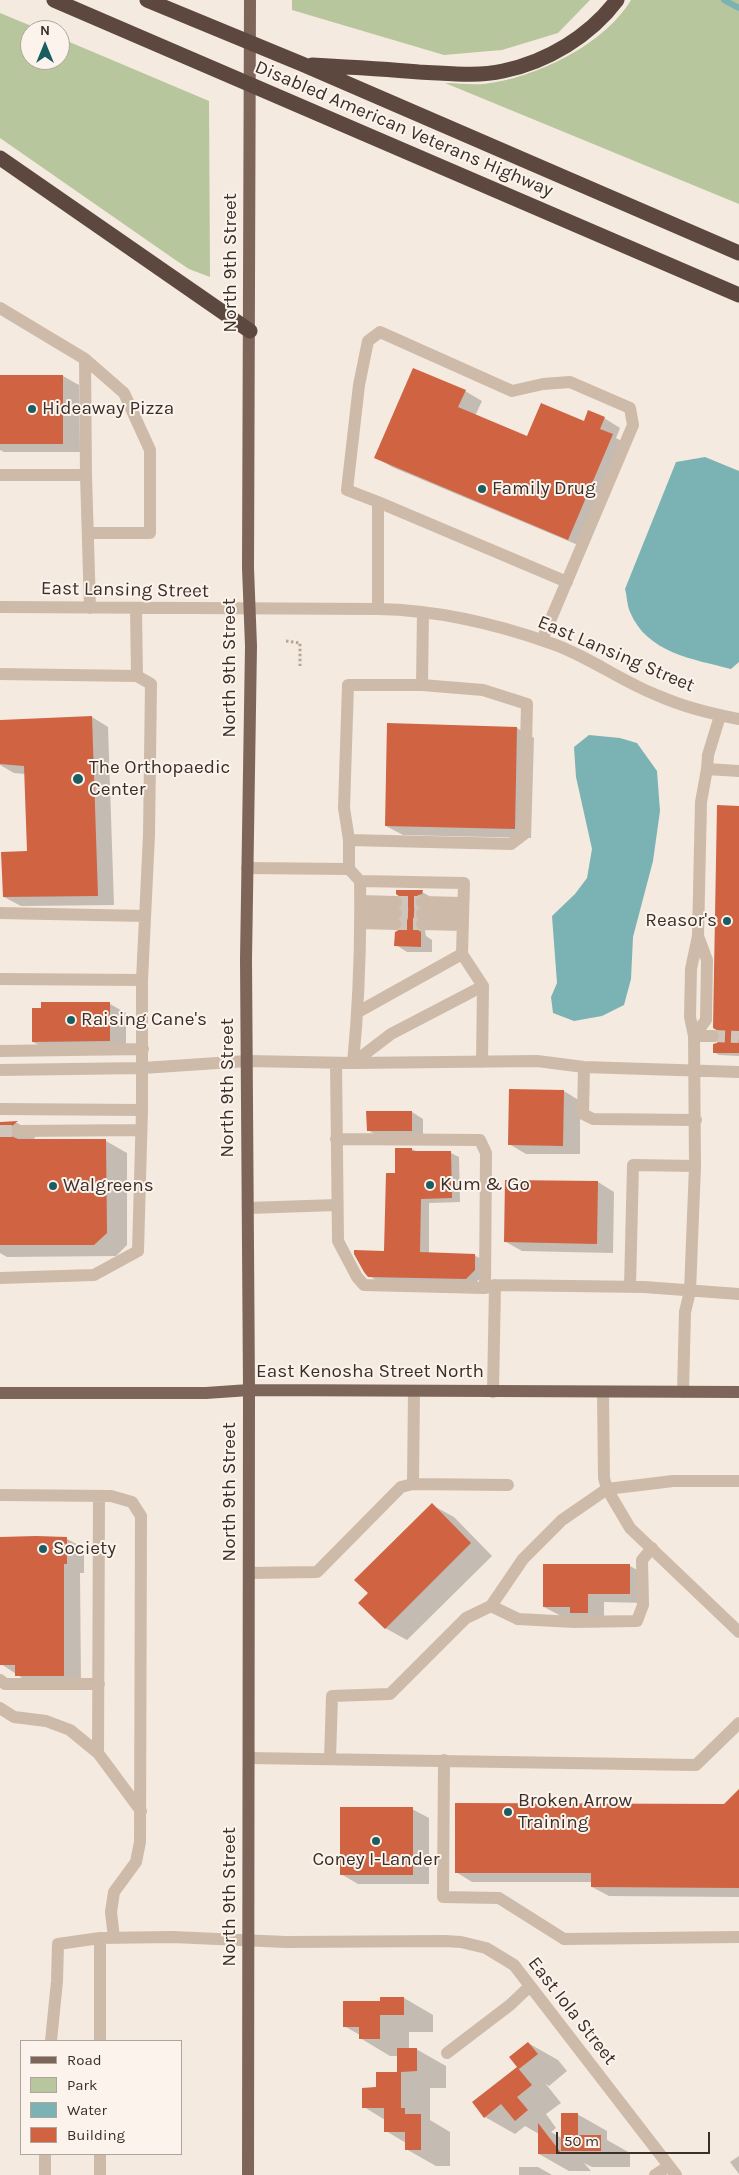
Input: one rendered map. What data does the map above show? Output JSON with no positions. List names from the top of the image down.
{
  "streets": {
    "highway": ["Disabled American Veterans Highway"],
    "main road": ["North 9th Street", "East Kenosha Street North"],
    "street": ["East Lansing Street", "East Iola Street"]
  },
  "crossings": [
    ["North 9th Street", "East Lansing Street"],
    ["North 9th Street", "East Kenosha Street North"],
    ["North 9th Street", "East Iola Street"]
  ],
  "places": [
    "Hideaway Pizza",
    "Family Drug",
    "The Orthopaedic Center",
    "Reasor's",
    "Raising Cane's",
    "Kum & Go",
    "Walgreens",
    "Society",
    "Broken Arrow Training",
    "Coney I-Lander"
  ],
  "legend": [
    "Road",
    "Park",
    "Water",
    "Building"
  ],
  "scale_bar": "50 m",
  "north": "top"
}
